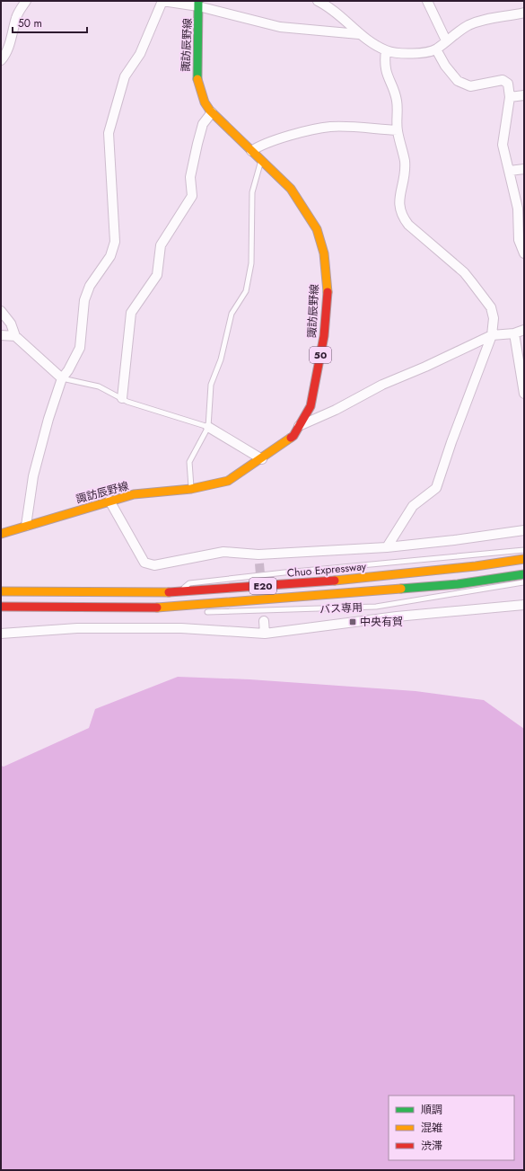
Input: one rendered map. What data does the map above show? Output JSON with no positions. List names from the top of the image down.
{
  "streets": {
    "main road": [
      "諏訪辰野線",
      "50",
      "Chuo Expressway",
      "E20"
    ],
    "lane": ["バス専用"]
  },
  "places": {
    "transit": ["中央有賀"]
  },
  "legend": ["順調", "混雑", "渋滞"],
  "scale_bar": "50 m"
}
